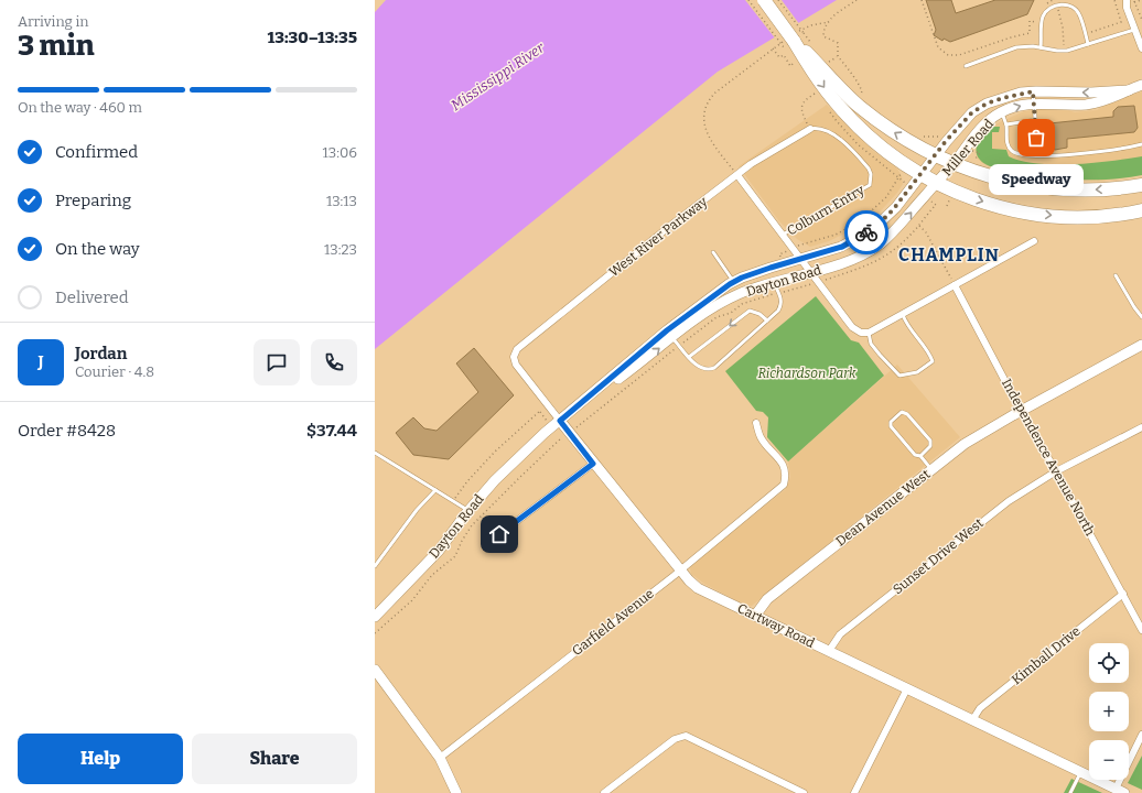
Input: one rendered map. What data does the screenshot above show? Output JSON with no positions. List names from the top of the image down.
{
  "streets": {
    "street": [
      "Miller Road",
      "West River Parkway",
      "Dayton Road",
      "Independence Avenue North",
      "Dean Avenue West",
      "Sunset Drive West",
      "Garfield Avenue",
      "Cartway Road",
      "Kimball Drive"
    ],
    "lane": ["Colburn Entry"]
  },
  "crossings": [
    ["Miller Road", "Dayton Road"],
    ["Colburn Entry", "West River Parkway"],
    ["West River Parkway", "Cartway Road"],
    ["Dayton Road", "Cartway Road"],
    ["Independence Avenue North", "Dean Avenue West"],
    ["Independence Avenue North", "Sunset Drive West"],
    ["Independence Avenue North", "Kimball Drive"],
    ["Dean Avenue West", "Cartway Road"],
    ["Sunset Drive West", "Cartway Road"],
    ["Garfield Avenue", "Cartway Road"],
    ["Cartway Road", "Kimball Drive"]
  ],
  "districts": ["CHAMPLIN"],
  "water": ["Mississippi River"],
  "parks": ["Richardson Park"],
  "places": ["Speedway"],
  "page": {
    "heading": ["3 min", "Arriving in", "13:30–13:35"],
    "panel": [
      "Jordan",
      "Courier · 4.8",
      "Order #8428",
      "$37.44"
    ],
    "bar": "On the way · 460 m",
    "list": [
      ["Confirmed", "13:06"],
      ["Preparing", "13:13"],
      ["On the way", "13:23"],
      "Delivered"
    ],
    "bubble": "Speedway",
    "round": "J",
    "map_buttons": ["+", "−"],
    "buttons": ["Help", "Share"]
  }
}
